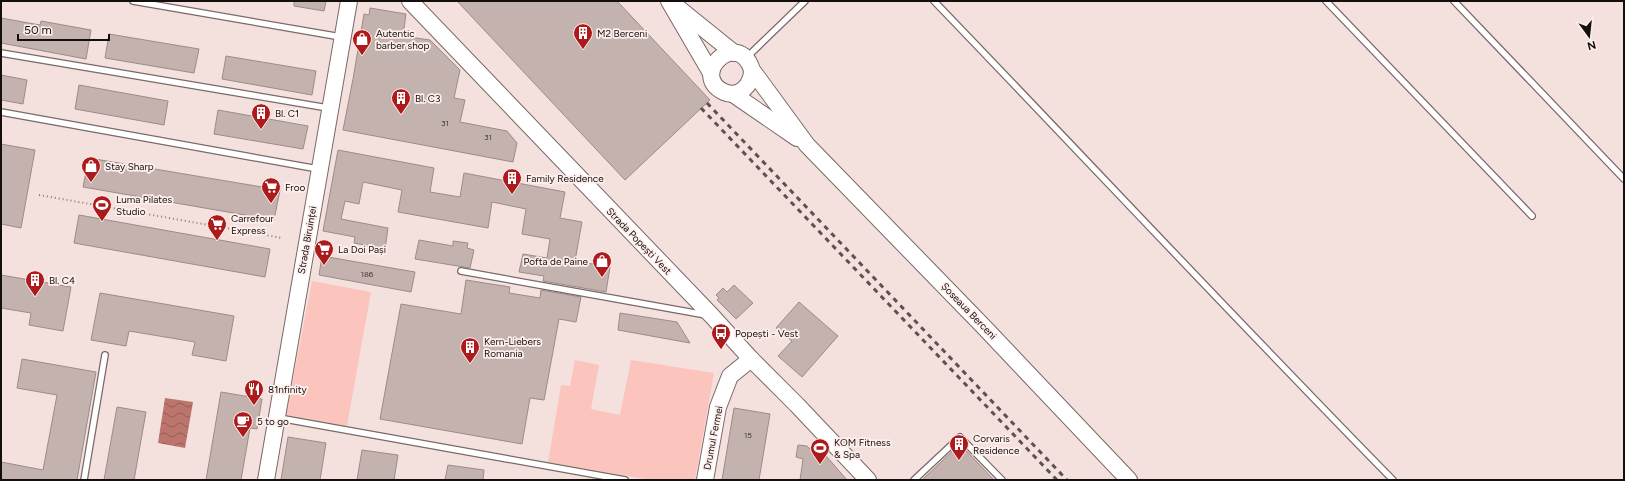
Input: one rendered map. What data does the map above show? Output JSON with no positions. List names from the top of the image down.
{
  "streets": {
    "street": [
      "Strada Biruinței",
      "Strada Popești Vest",
      "Șoseaua Berceni",
      "Drumul Fermei"
    ]
  },
  "crossings": [
    ["Strada Popești Vest", "Drumul Fermei"]
  ],
  "places": {
    "building": [
      "M2 Berceni",
      "Bl. C3",
      "Bl. C1",
      "Family Residence",
      "Bl. C4",
      "Kern-Liebers Romania",
      "Corvaris Residence"
    ],
    "shop": ["Autentic barber shop", "Stay Sharp", "Pofta de Paine"],
    "supermarket": ["Froo", "Carrefour Express", "La Doi Pași"],
    "sports": ["Luma Pilates Studio", "KOM Fitness & Spa"],
    "bus stop": ["Popești - Vest"],
    "restaurant": ["81nfinity"],
    "cafe": ["5 to go"]
  },
  "house_numbers": [
    "31",
    "31",
    "186",
    "15"
  ],
  "scale_bar": "50 m",
  "north": "bottom"
}
